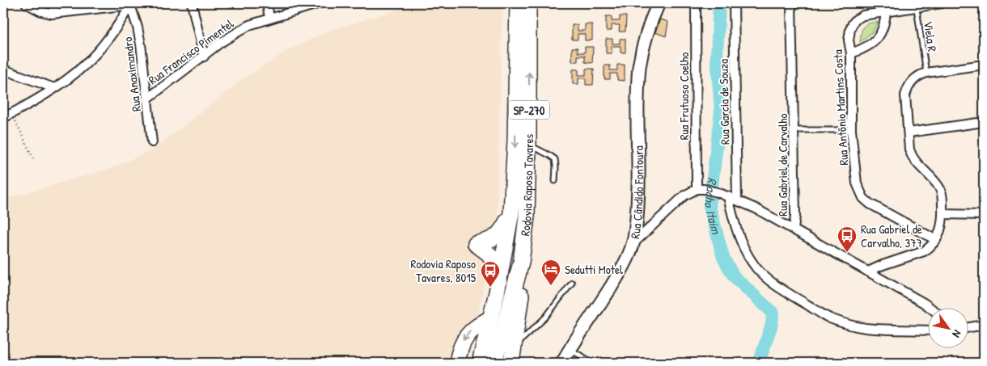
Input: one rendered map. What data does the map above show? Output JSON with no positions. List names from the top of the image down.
{
  "streets": {
    "highway": ["SP-270", "Rodovia Raposo Tavares"],
    "main road": ["Rua Cândido Fontoura"],
    "street": [
      "Rua Francisco Pimentel",
      "Rua Anaximandro",
      "Rua Frutuoso Coelho",
      "Rua Garcia de Souza",
      "Rua Antônio Martins Costa",
      "Rua Gabriel de Carvalho"
    ],
    "lane": ["Viela R"]
  },
  "crossings": [
    ["Viela R", "Rua Antônio Martins Costa"],
    ["Rua Francisco Pimentel", "Rua Anaximandro"]
  ],
  "water": ["Riacho Itaim"],
  "places": {
    "bus stop": ["Rua Gabriel de Carvalho, 377", "Rodovia Raposo Tavares, 8015"],
    "hotel": ["Sedutti Motel"]
  },
  "north": "bottom right"
}
